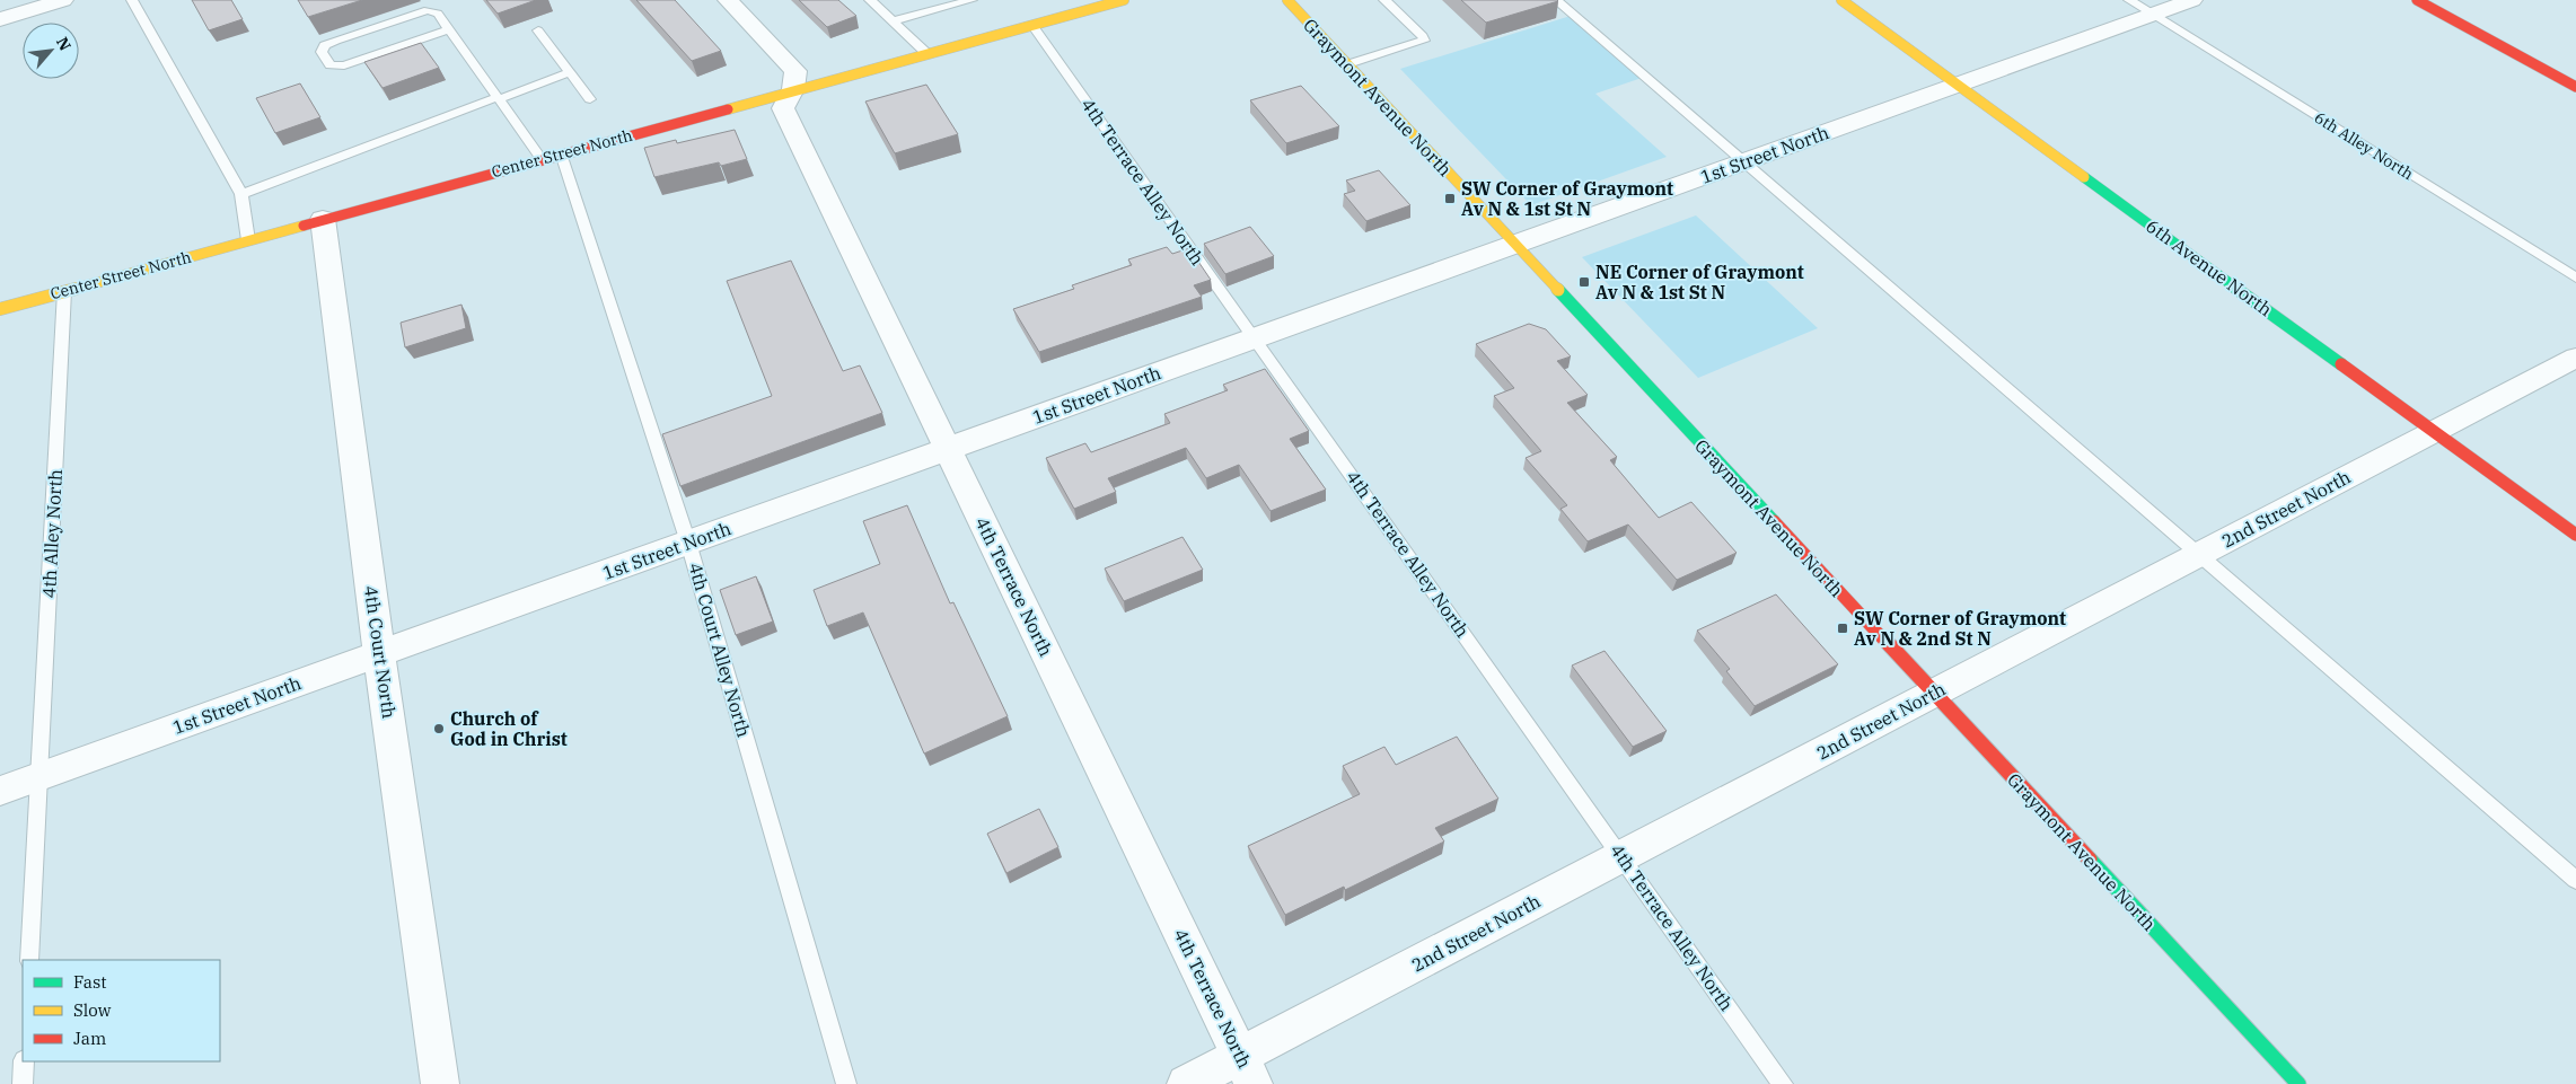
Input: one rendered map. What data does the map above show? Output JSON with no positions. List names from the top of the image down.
{
  "streets": {
    "street": [
      "Graymont Avenue North",
      "Center Street North",
      "1st Street North",
      "6th Avenue North",
      "2nd Street North",
      "4th Terrace North",
      "4th Court North"
    ],
    "lane": [
      "6th Alley North",
      "4th Terrace Alley North",
      "4th Alley North",
      "4th Court Alley North"
    ]
  },
  "crossings": [
    ["Graymont Avenue North", "1st Street North"],
    ["Graymont Avenue North", "2nd Street North"],
    ["6th Alley North", "1st Street North"],
    ["Center Street North", "4th Terrace Alley North"],
    ["Center Street North", "4th Alley North"],
    ["Center Street North", "4th Terrace North"],
    ["Center Street North", "4th Court Alley North"],
    ["Center Street North", "4th Court North"],
    ["1st Street North", "4th Terrace Alley North"],
    ["1st Street North", "6th Avenue North"],
    ["1st Street North", "4th Alley North"],
    ["1st Street North", "4th Terrace North"],
    ["1st Street North", "4th Court Alley North"],
    ["1st Street North", "4th Court North"],
    ["4th Terrace Alley North", "2nd Street North"],
    ["6th Avenue North", "2nd Street North"],
    ["2nd Street North", "4th Terrace North"]
  ],
  "places": {
    "transit": ["SW Corner of Graymont Av N & 1st St N", "NE Corner of Graymont Av N & 1st St N", "SW Corner of Graymont Av N & 2nd St N"],
    "other": ["Church of God in Christ"]
  },
  "legend": ["Fast", "Slow", "Jam"],
  "north": "top right"
}
